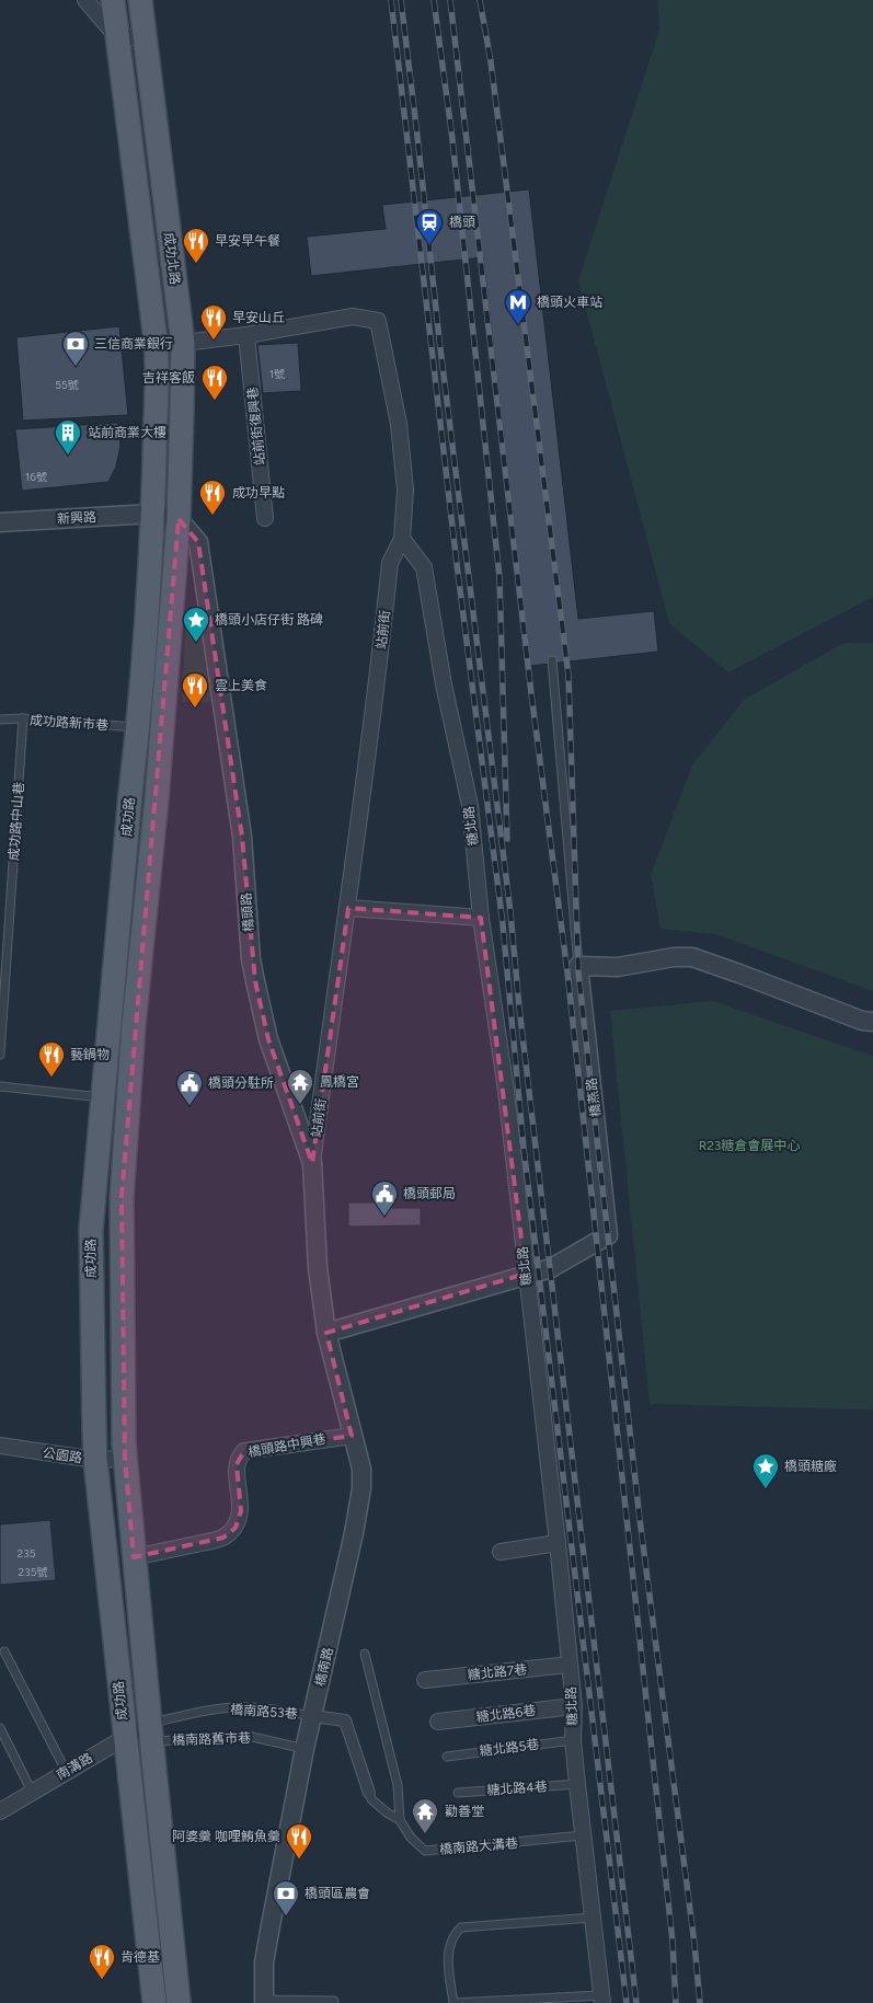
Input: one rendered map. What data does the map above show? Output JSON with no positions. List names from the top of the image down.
{
  "streets": {
    "main road": ["成功北路", "成功路"],
    "street": [
      "站前街復興巷",
      "新興路",
      "站前街",
      "糖北路",
      "橋頭路",
      "橋燕路",
      "橋頭路中興巷",
      "公園路",
      "橋南路",
      "糖北路7巷",
      "糖北路6巷",
      "南溝路"
    ],
    "lane": [
      "成功路新市巷",
      "成功路中山巷",
      "橋南路53巷",
      "橋南路舊市巷",
      "糖北路5巷",
      "糖北路4巷",
      "橋南路大溝巷"
    ]
  },
  "crossings": [
    ["成功北路", "新興路"],
    ["成功北路", "站前街"],
    ["成功北路", "成功路"],
    ["成功北路", "橋頭路"],
    ["站前街復興巷", "站前街"],
    ["新興路", "成功路"],
    ["站前街", "糖北路"],
    ["站前街", "橋頭路"],
    ["成功路新市巷", "成功路"],
    ["成功路新市巷", "成功路中山巷"],
    ["成功路", "橋頭路"],
    ["成功路", "橋頭路中興巷"],
    ["成功路", "公園路"],
    ["成功路", "橋南路53巷"],
    ["成功路", "橋南路舊市巷"],
    ["成功路", "南溝路"],
    ["糖北路", "橋燕路"],
    ["糖北路", "糖北路7巷"],
    ["糖北路", "糖北路6巷"],
    ["糖北路", "糖北路5巷"],
    ["糖北路", "糖北路4巷"],
    ["糖北路", "橋南路大溝巷"],
    ["橋頭路", "橋燕路"],
    ["橋頭路", "橋南路"],
    ["橋燕路", "橋南路"],
    ["橋頭路中興巷", "橋南路"],
    ["橋南路", "橋南路53巷"],
    ["橋南路", "橋南路舊市巷"],
    ["橋南路53巷", "橋南路舊市巷"],
    ["橋南路53巷", "南溝路"],
    ["橋南路舊市巷", "南溝路"]
  ],
  "parks": ["R23糖倉會展中心"],
  "places": {
    "station": ["橋頭"],
    "restaurant": [
      "早安早午餐",
      "早安山丘",
      "吉祥客飯",
      "成功早點",
      "雲上美食",
      "藝鍋物",
      "阿婆羹 咖哩鮪魚羹",
      "肯德基"
    ],
    "metro station": ["橋頭火車站"],
    "bank": ["三信商業銀行", "橋頭區農會"],
    "building": ["站前商業大樓"],
    "place": ["橋頭小店仔街 路碑", "橋頭糖廠"],
    "temple": ["鳳橋宮", "勸善堂"],
    "public building": ["橋頭分駐所", "橋頭郵局"]
  },
  "house_numbers": [
    "1號",
    "55號",
    "16號",
    "235",
    "235號"
  ]
}
